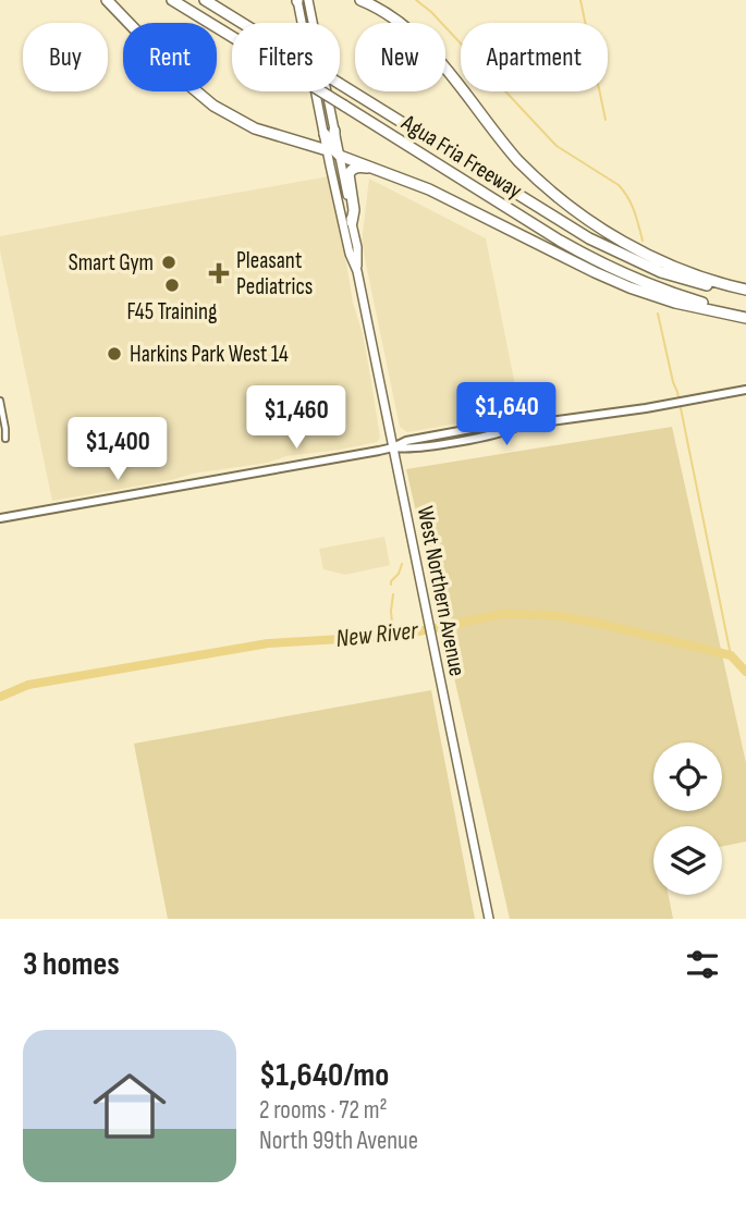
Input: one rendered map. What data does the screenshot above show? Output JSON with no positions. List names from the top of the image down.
{
  "streets": {
    "highway": ["Agua Fria Freeway"],
    "main road": ["West Northern Avenue"]
  },
  "water": ["New River"],
  "places": {
    "other": ["Smart Gym", "F45 Training", "Harkins Park West 14"],
    "health": ["Pleasant Pediatrics"]
  },
  "page": {
    "chip": [
      "Buy",
      "Rent",
      "Filters",
      "New",
      "Apartment"
    ],
    "price": ["$1,640", "$1,460", "$1,400"],
    "heading": "3 homes",
    "list": [
      {
        "name": "$1,640/mo",
        "note": "2 rooms · 72 m² · North 99th Avenue"
      }
    ]
  }
}
